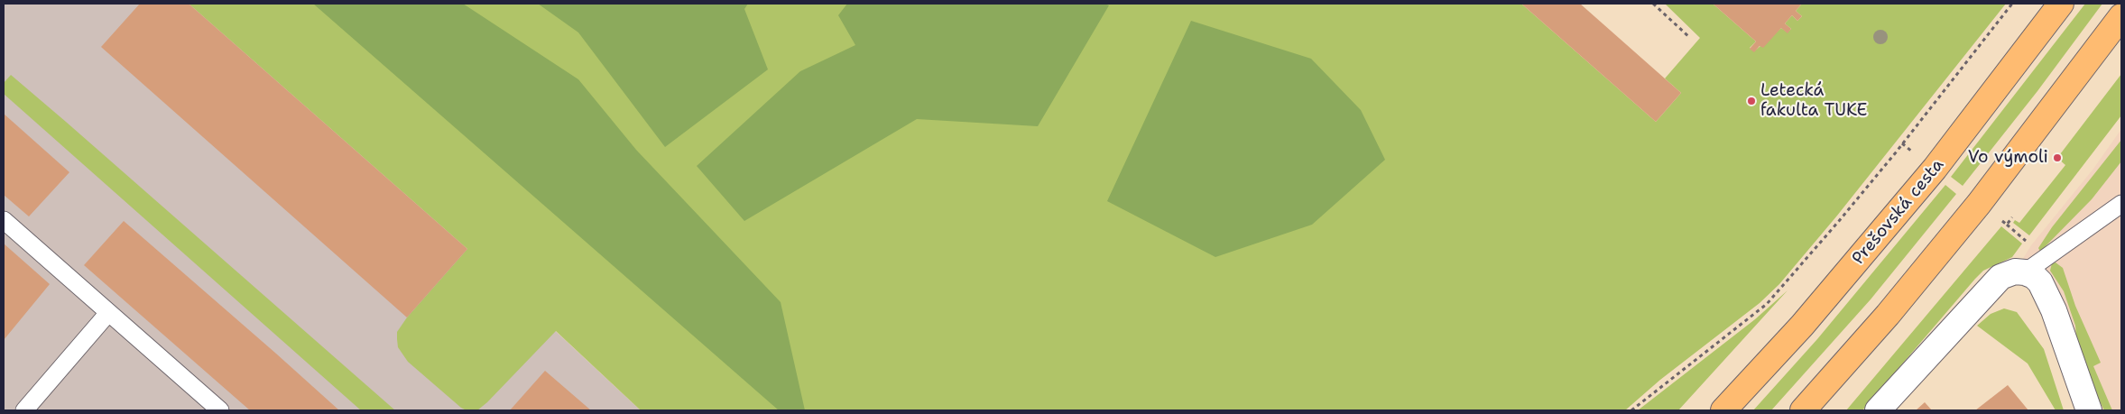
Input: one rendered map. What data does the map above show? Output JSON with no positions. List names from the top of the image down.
{
  "streets": {
    "highway": ["Prešovská cesta"]
  },
  "places": ["Letecká fakulta TUKE", "Vo výmoli"]
}
